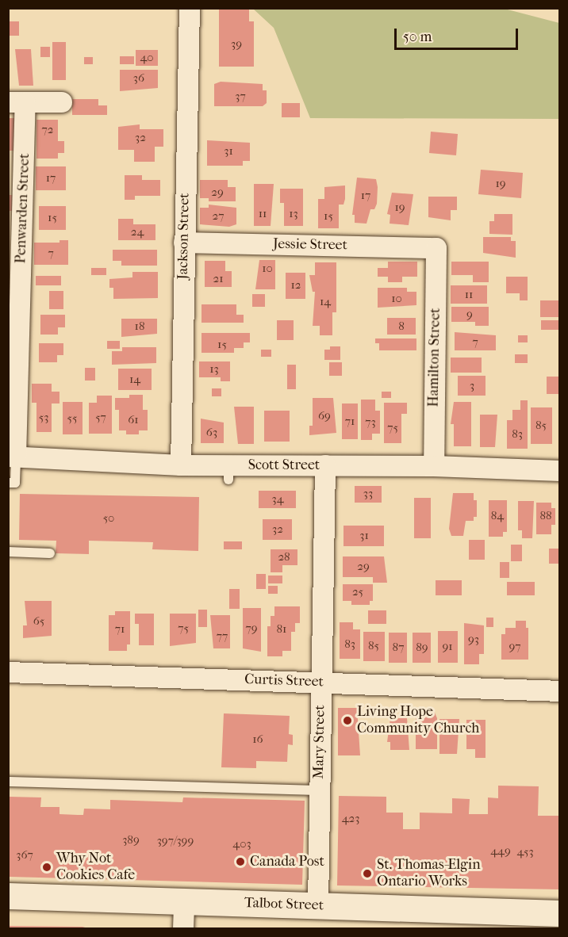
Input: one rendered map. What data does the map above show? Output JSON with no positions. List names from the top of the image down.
{
  "streets": {
    "main road": ["Talbot Street"],
    "street": [
      "Penwarden Street",
      "Jackson Street",
      "Jessie Street",
      "Hamilton Street",
      "Scott Street",
      "Curtis Street",
      "Mary Street"
    ]
  },
  "crossings": [
    ["Penwarden Street", "Scott Street"],
    ["Jackson Street", "Jessie Street"],
    ["Jackson Street", "Scott Street"],
    ["Jessie Street", "Hamilton Street"],
    ["Hamilton Street", "Scott Street"],
    ["Scott Street", "Mary Street"],
    ["Curtis Street", "Mary Street"],
    ["Mary Street", "Talbot Street"]
  ],
  "places": [
    "Living Hope Community Church",
    "Canada Post",
    "Why Not Cookies Cafe",
    "St. Thomas-Elgin Ontario Works"
  ],
  "house_numbers": [
    "39",
    "40",
    "36",
    "37",
    "72",
    "32",
    "31",
    "17",
    "19",
    "29",
    "17",
    "19",
    "11",
    "13",
    "27",
    "15",
    "15",
    "24",
    "7",
    "10",
    "21",
    "12",
    "11",
    "10",
    "14",
    "9",
    "18",
    "8",
    "7",
    "15",
    "13",
    "14",
    "3",
    "69",
    "53",
    "57",
    "55",
    "61",
    "71",
    "73",
    "85",
    "75",
    "63",
    "83",
    "33",
    "34",
    "84",
    "88",
    "50",
    "32",
    "31",
    "28",
    "29",
    "25",
    "65",
    "75",
    "79",
    "71",
    "81",
    "77",
    "93",
    "83",
    "85",
    "91",
    "97",
    "87",
    "89",
    "16",
    "423",
    "389",
    "397/399",
    "403",
    "449",
    "453",
    "367"
  ],
  "scale_bar": "50 m"
}
